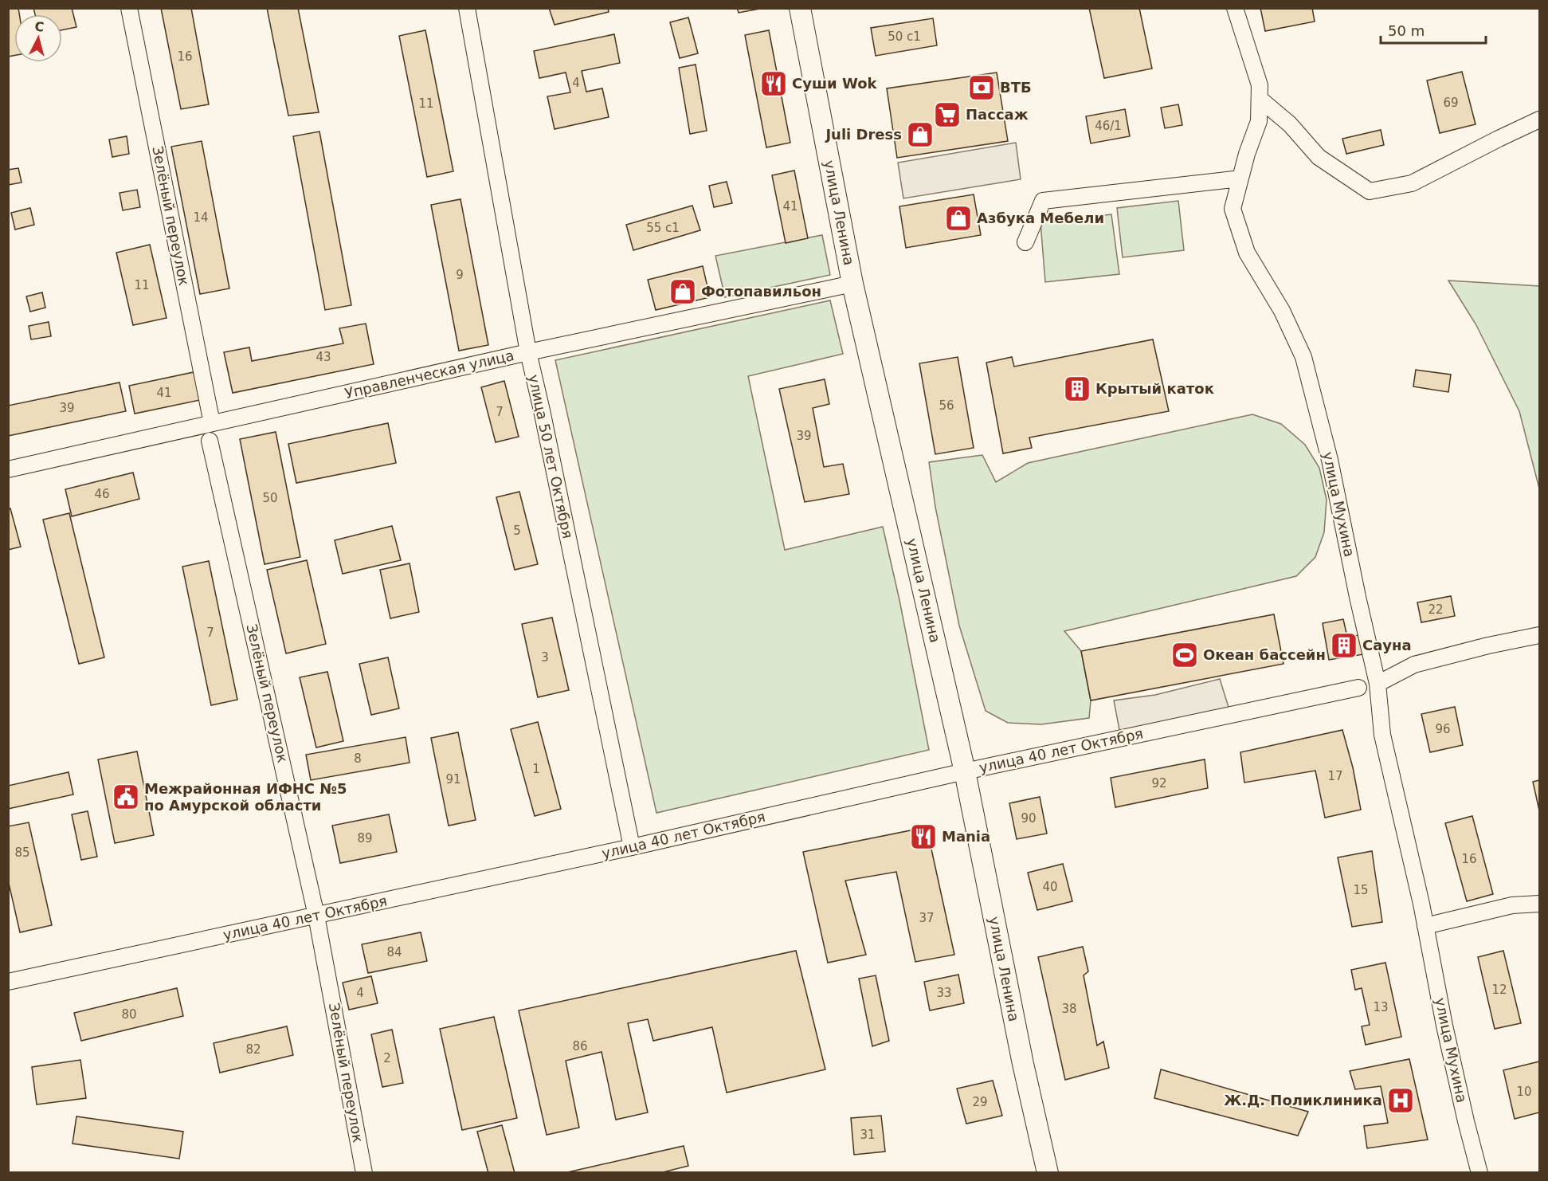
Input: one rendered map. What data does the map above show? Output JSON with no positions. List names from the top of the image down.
{
  "streets": {
    "main road": ["улица Ленина"],
    "street": [
      "Зелёный переулок",
      "Управленческая улица",
      "улица 50 лет Октября",
      "улица Мухина",
      "улица 40 лет Октября"
    ]
  },
  "crossings": [
    ["улица Ленина", "Управленческая улица"],
    ["улица Ленина", "улица 40 лет Октября"],
    ["Зелёный переулок", "Управленческая улица"],
    ["Зелёный переулок", "улица 40 лет Октября"],
    ["Управленческая улица", "улица 50 лет Октября"],
    ["улица 50 лет Октября", "улица 40 лет Октября"]
  ],
  "places": {
    "restaurant": ["Суши Wok", "Mania"],
    "bank": ["ВТБ"],
    "supermarket": ["Пассаж"],
    "shop": ["Juli Dress", "Азбука Мебели", "Фотопавильон"],
    "building": ["Крытый каток", "Сауна"],
    "sports": ["Океан бассейн"],
    "public building": ["Межрайонная ИФНС №5 по Амурской области"],
    "hospital": ["Ж.Д. Поликлиника"]
  },
  "house_numbers": [
    "50 с1",
    "16",
    "4",
    "69",
    "11",
    "46/1",
    "41",
    "14",
    "55 с1",
    "9",
    "11",
    "43",
    "41",
    "56",
    "39",
    "7",
    "39",
    "46",
    "50",
    "5",
    "22",
    "7",
    "3",
    "96",
    "8",
    "1",
    "17",
    "91",
    "92",
    "90",
    "89",
    "85",
    "16",
    "40",
    "15",
    "37",
    "84",
    "12",
    "4",
    "33",
    "13",
    "38",
    "80",
    "86",
    "82",
    "2",
    "10",
    "29",
    "31"
  ],
  "scale_bar": "50 m",
  "north": "top"
}
